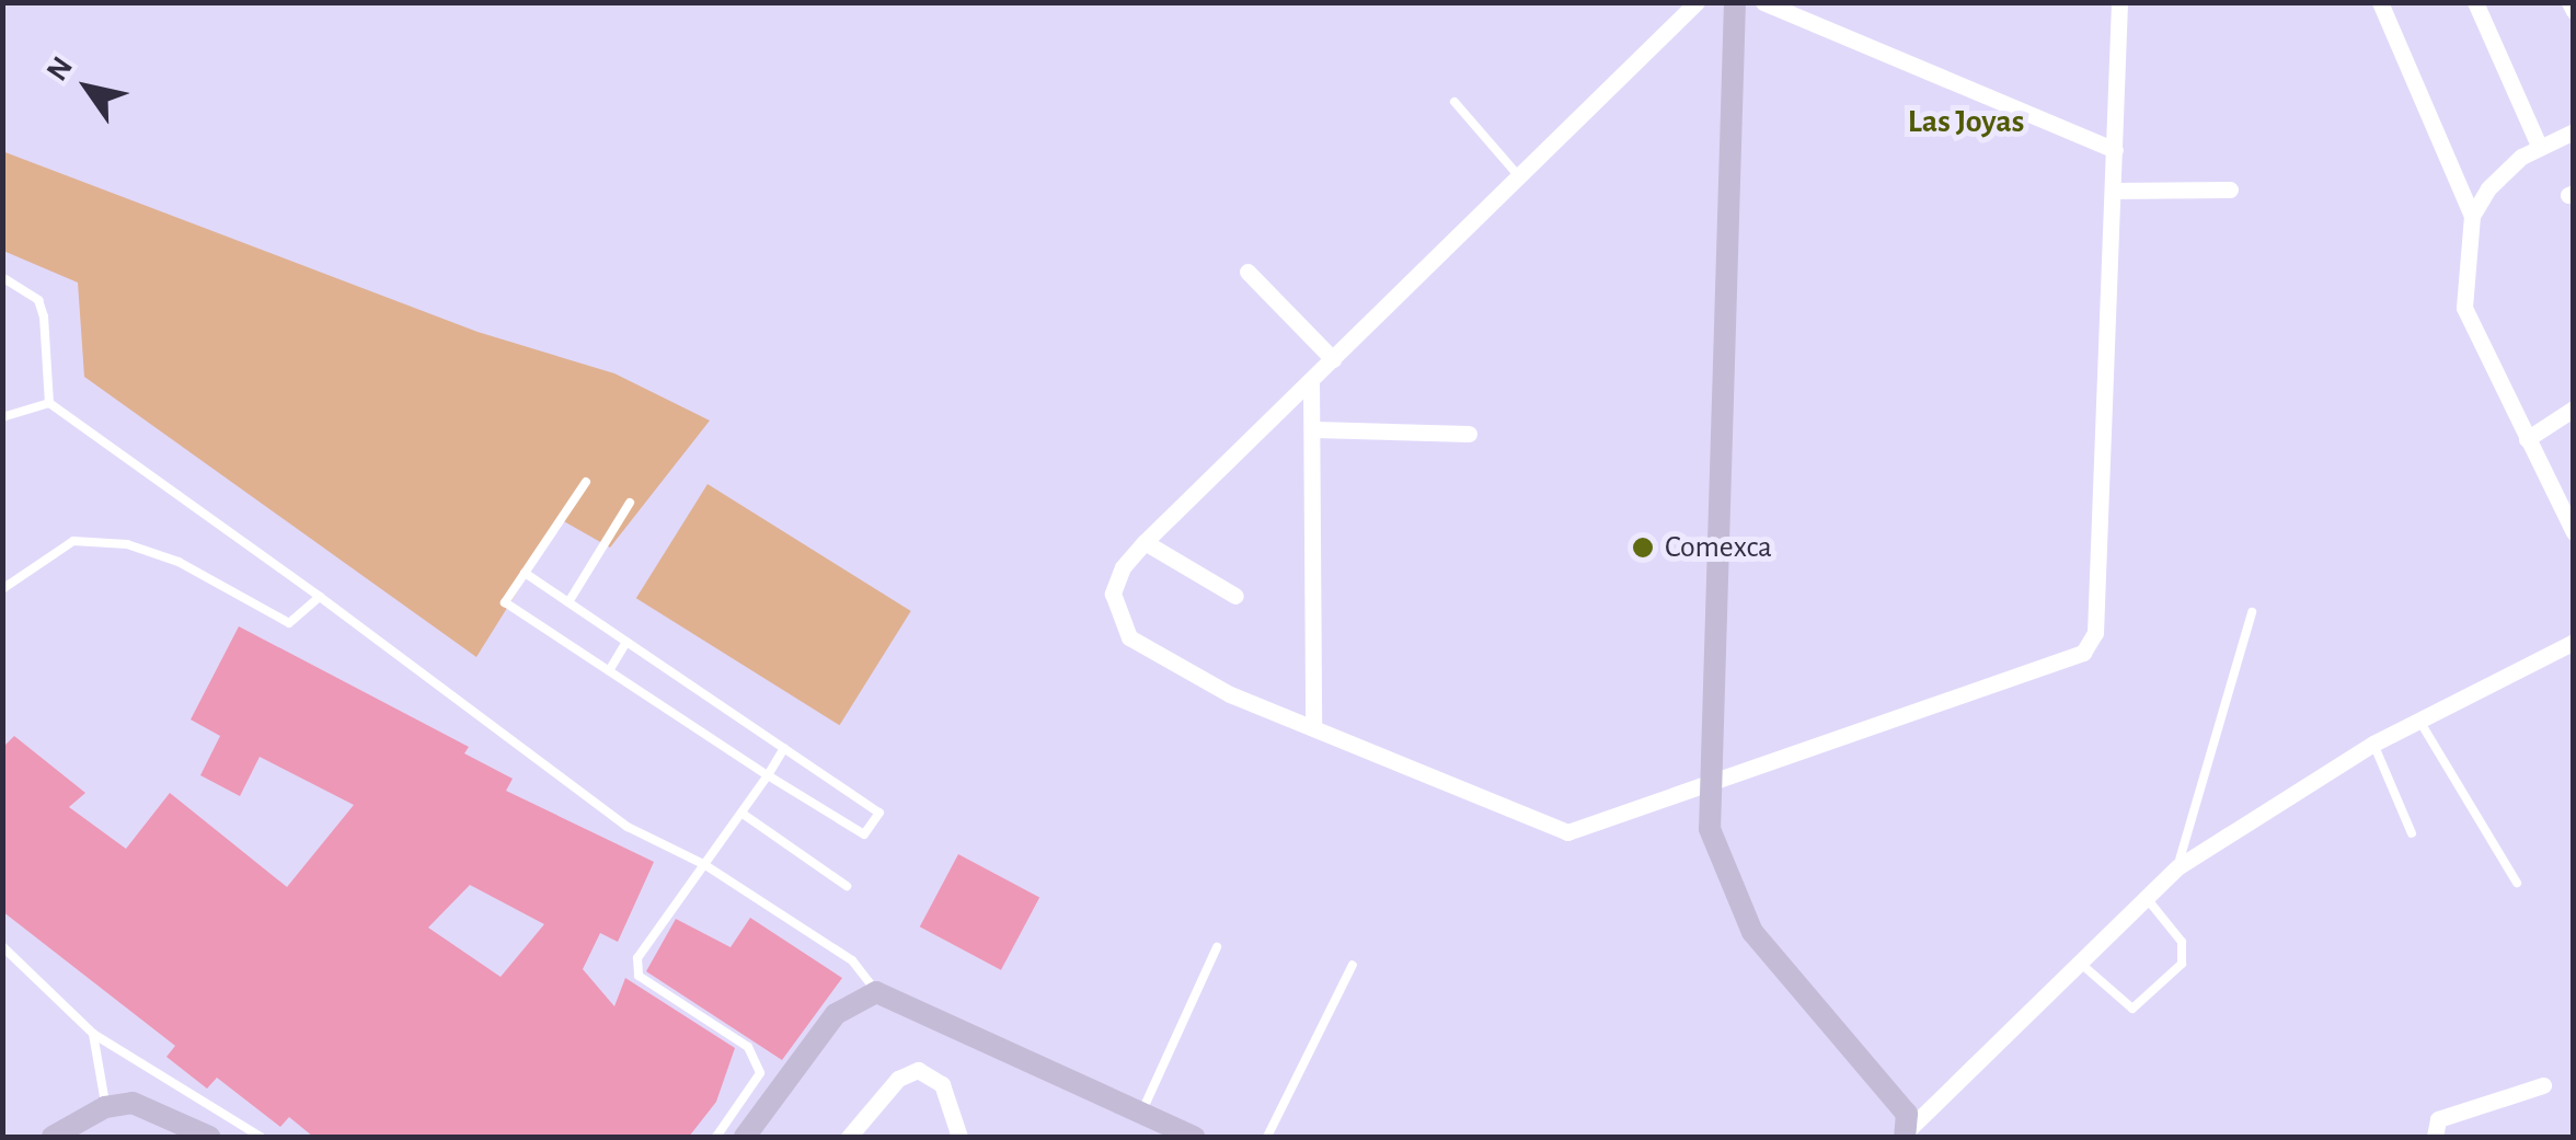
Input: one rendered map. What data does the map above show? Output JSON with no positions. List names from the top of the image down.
{
  "districts": ["Las Joyas"],
  "places": ["Comexca"],
  "north": "top left"
}
